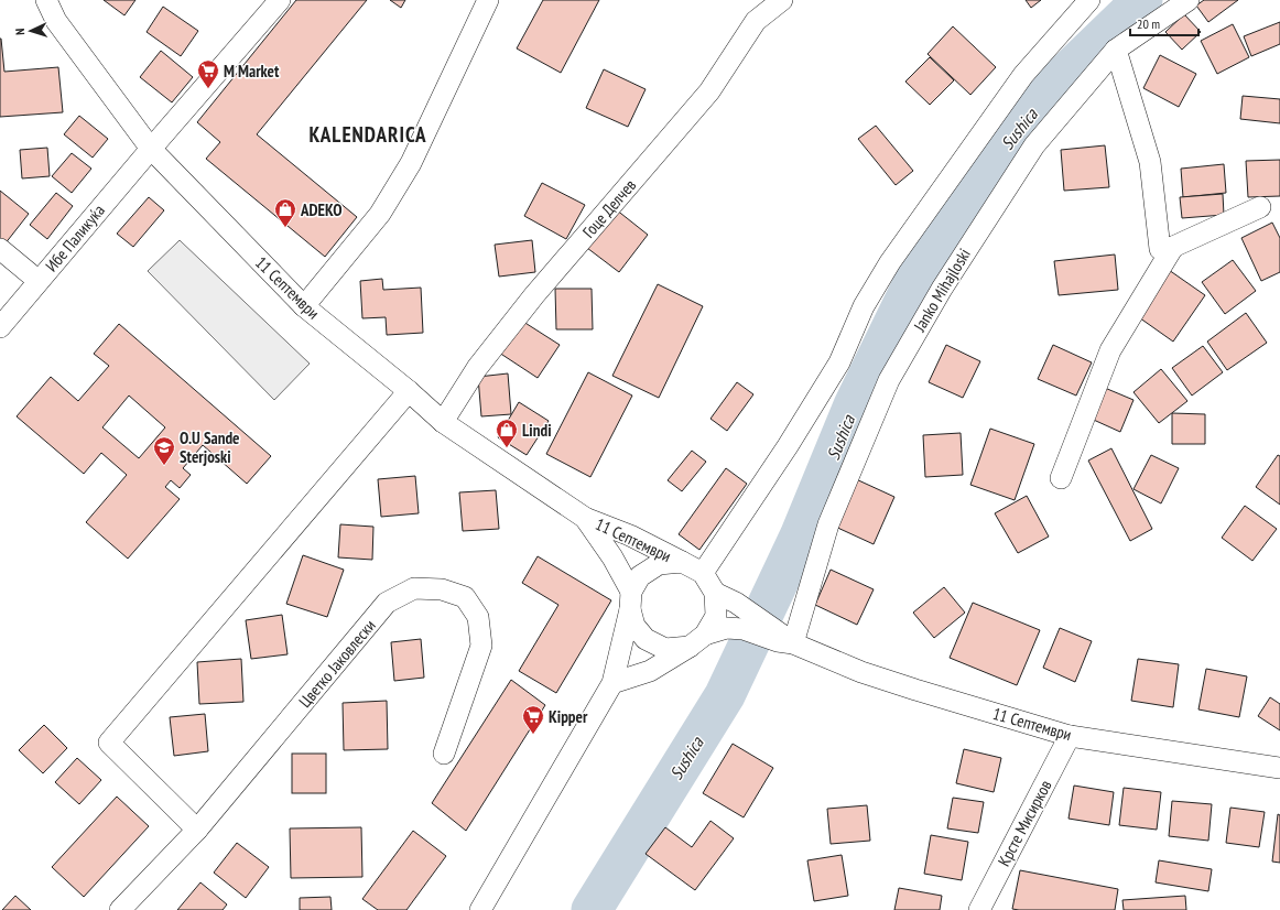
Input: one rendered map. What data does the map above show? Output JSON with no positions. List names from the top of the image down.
{
  "streets": {
    "street": [
      "Гоце Делчев",
      "Ибе Паликуќа",
      "11 Септември",
      "Janko Mihajloski",
      "Цветко Јаковлески",
      "Крсте Мисирков"
    ]
  },
  "crossings": [
    ["Гоце Делчев", "11 Септември"],
    ["Ибе Паликуќа", "11 Септември"],
    ["11 Септември", "Janko Mihajloski"],
    ["11 Септември", "Крсте Мисирков"]
  ],
  "districts": ["KALENDARICA"],
  "water": ["Sushica"],
  "places": {
    "supermarket": ["M Market", "Kipper"],
    "shop": ["ADEKO", "Lindi"],
    "school or university": ["O.U Sande Sterjoski"]
  },
  "scale_bar": "20 m",
  "north": "left"
}
